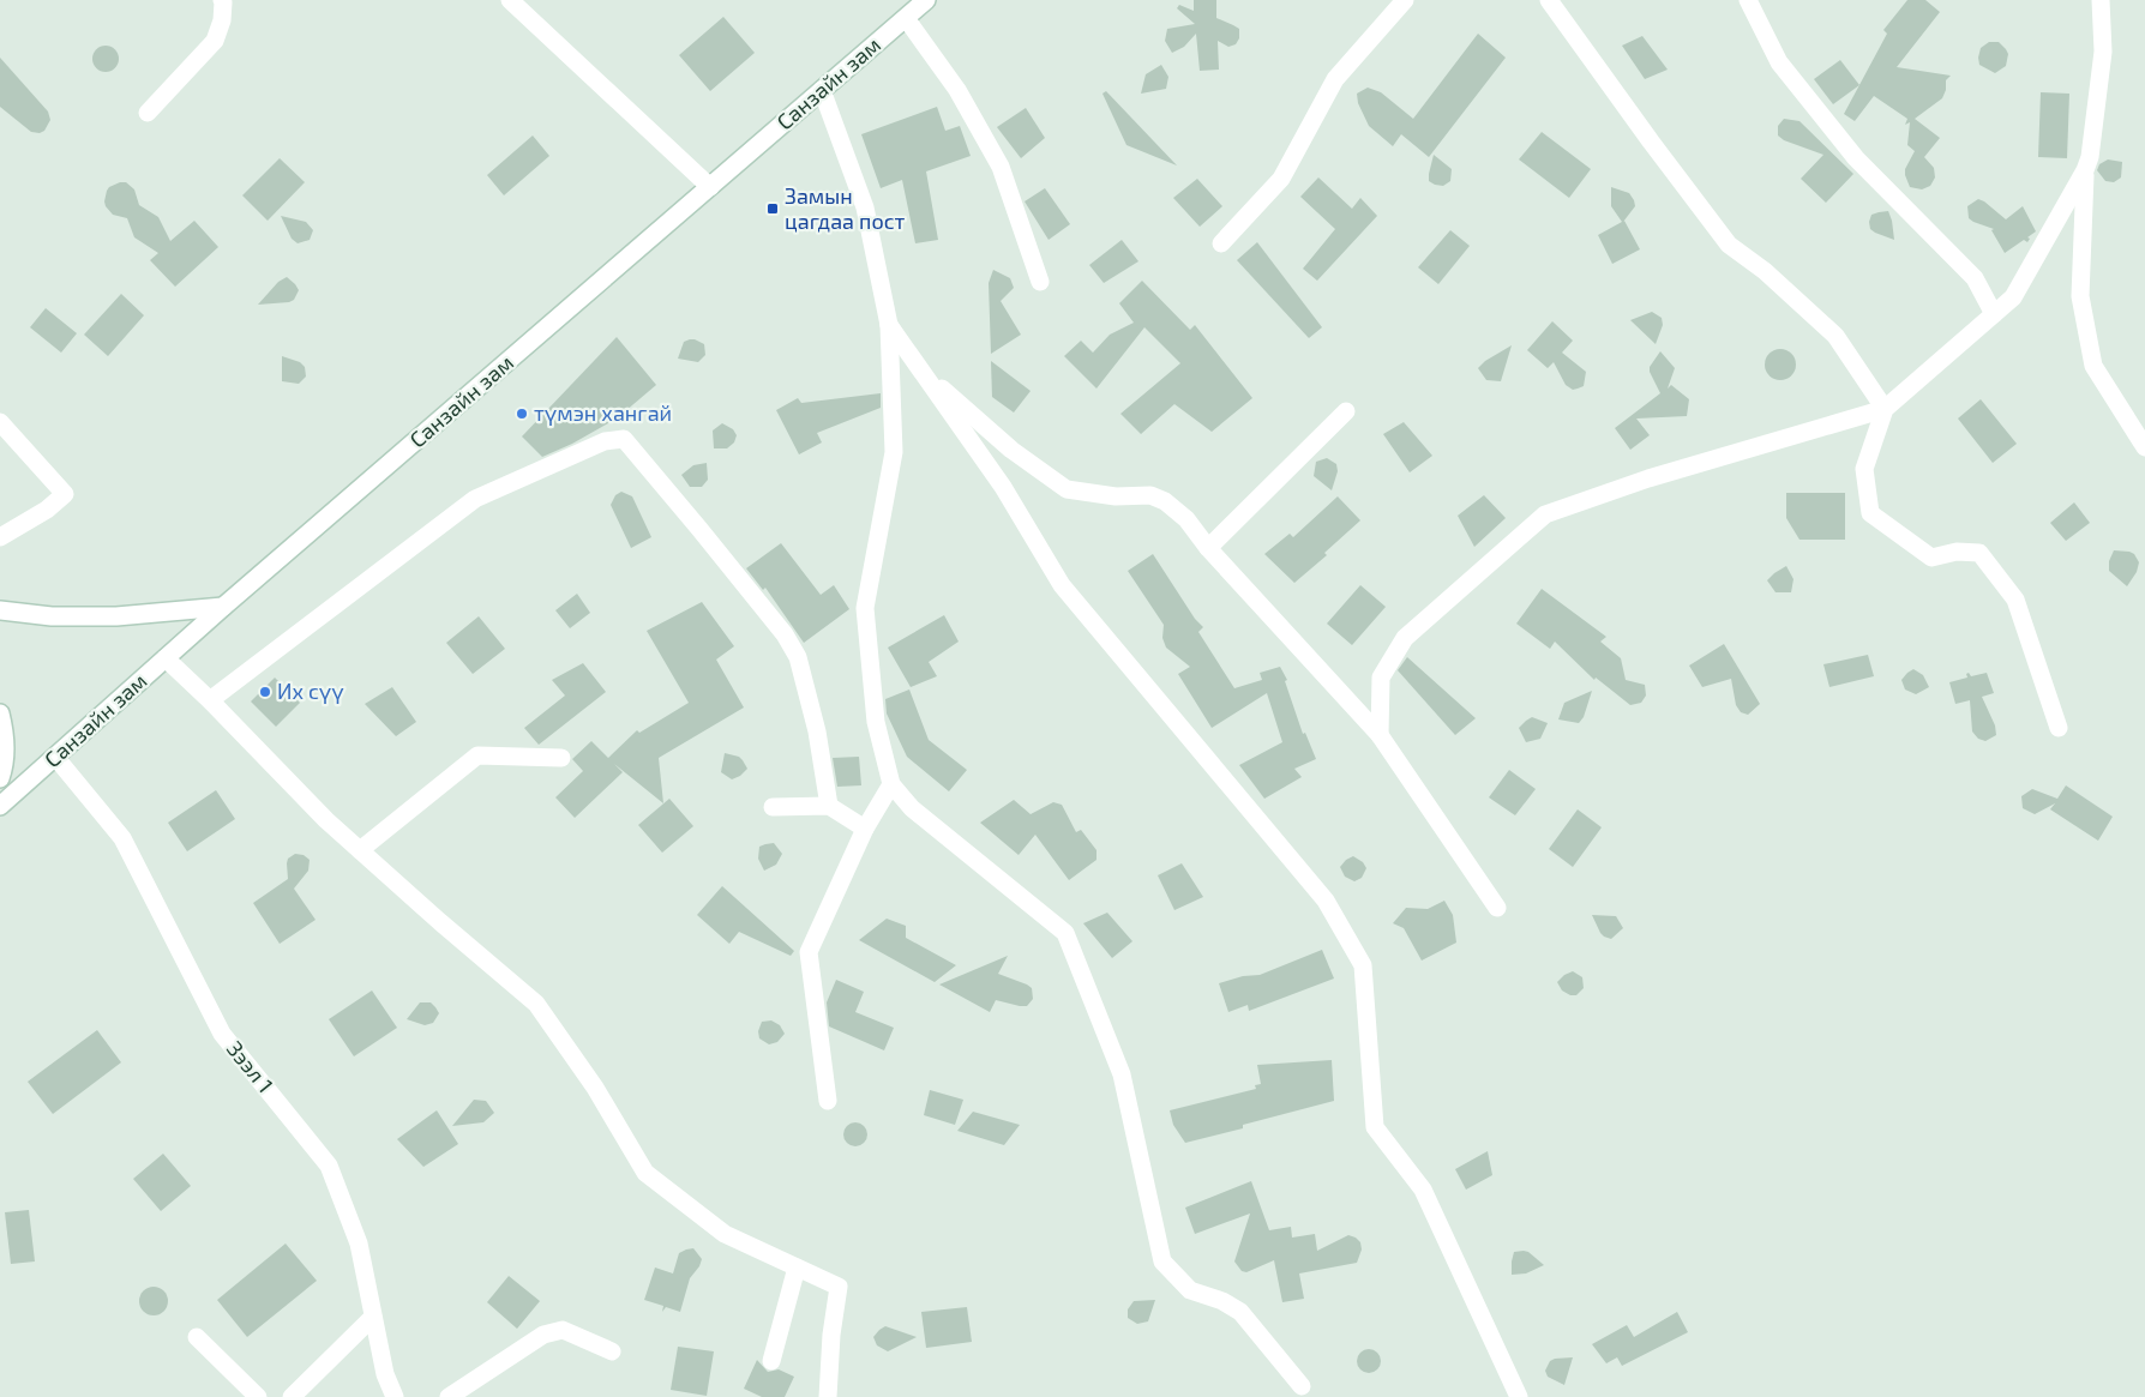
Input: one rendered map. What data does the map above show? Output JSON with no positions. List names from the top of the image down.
{
  "streets": {
    "street": ["Санзайн зам", "Зээл 1"]
  },
  "crossings": [
    ["Санзайн зам", "Зээл 1"]
  ],
  "places": {
    "transit": ["Замын цагдаа пост"],
    "other": ["түмэн хангай", "Их сүү"]
  }
}
